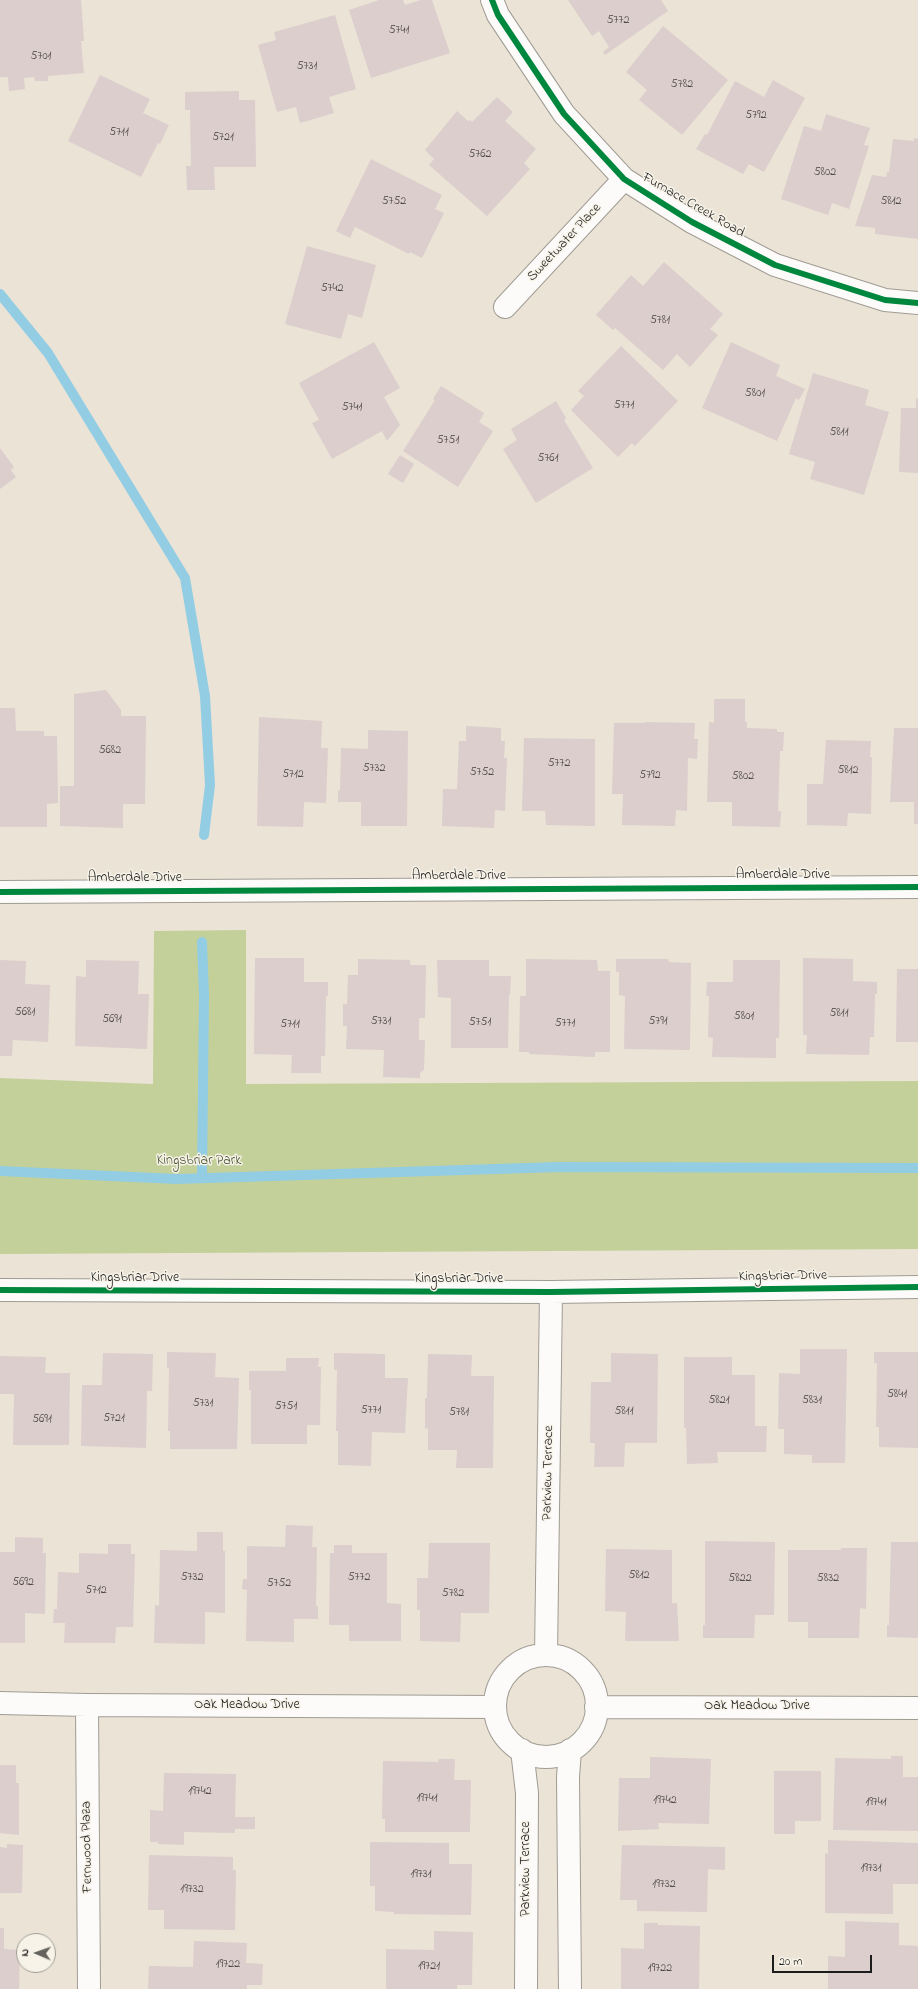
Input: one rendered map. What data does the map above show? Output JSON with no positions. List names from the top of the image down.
{
  "streets": {
    "street": [
      "Furnace Creek Road",
      "Sweetwater Place",
      "Amberdale Drive",
      "Kingsbriar Drive",
      "Parkview Terrace",
      "Oak Meadow Drive",
      "Fernwood Plaza"
    ]
  },
  "crossings": [
    ["Furnace Creek Road", "Sweetwater Place"],
    ["Kingsbriar Drive", "Parkview Terrace"],
    ["Parkview Terrace", "Oak Meadow Drive"],
    ["Oak Meadow Drive", "Fernwood Plaza"]
  ],
  "parks": ["Kingsbriar Park"],
  "house_numbers": [
    "5772",
    "5741",
    "5701",
    "5731",
    "5782",
    "5792",
    "5711",
    "5721",
    "5762",
    "5802",
    "5752",
    "5812",
    "5742",
    "5781",
    "5801",
    "5771",
    "5741",
    "5811",
    "5751",
    "5761",
    "5682",
    "5772",
    "5732",
    "5812",
    "5752",
    "5712",
    "5792",
    "5802",
    "5681",
    "5811",
    "5801",
    "5691",
    "5731",
    "5791",
    "5751",
    "5771",
    "5711",
    "5841",
    "5821",
    "5831",
    "5731",
    "5751",
    "5771",
    "5811",
    "5781",
    "5721",
    "5691",
    "5812",
    "5732",
    "5772",
    "5822",
    "5832",
    "5692",
    "5752",
    "5712",
    "5782",
    "19742",
    "19741",
    "19742",
    "19741",
    "19731",
    "19731",
    "19732",
    "19732",
    "19722",
    "19721",
    "19722"
  ],
  "scale_bar": "20 m",
  "north": "left"
}
